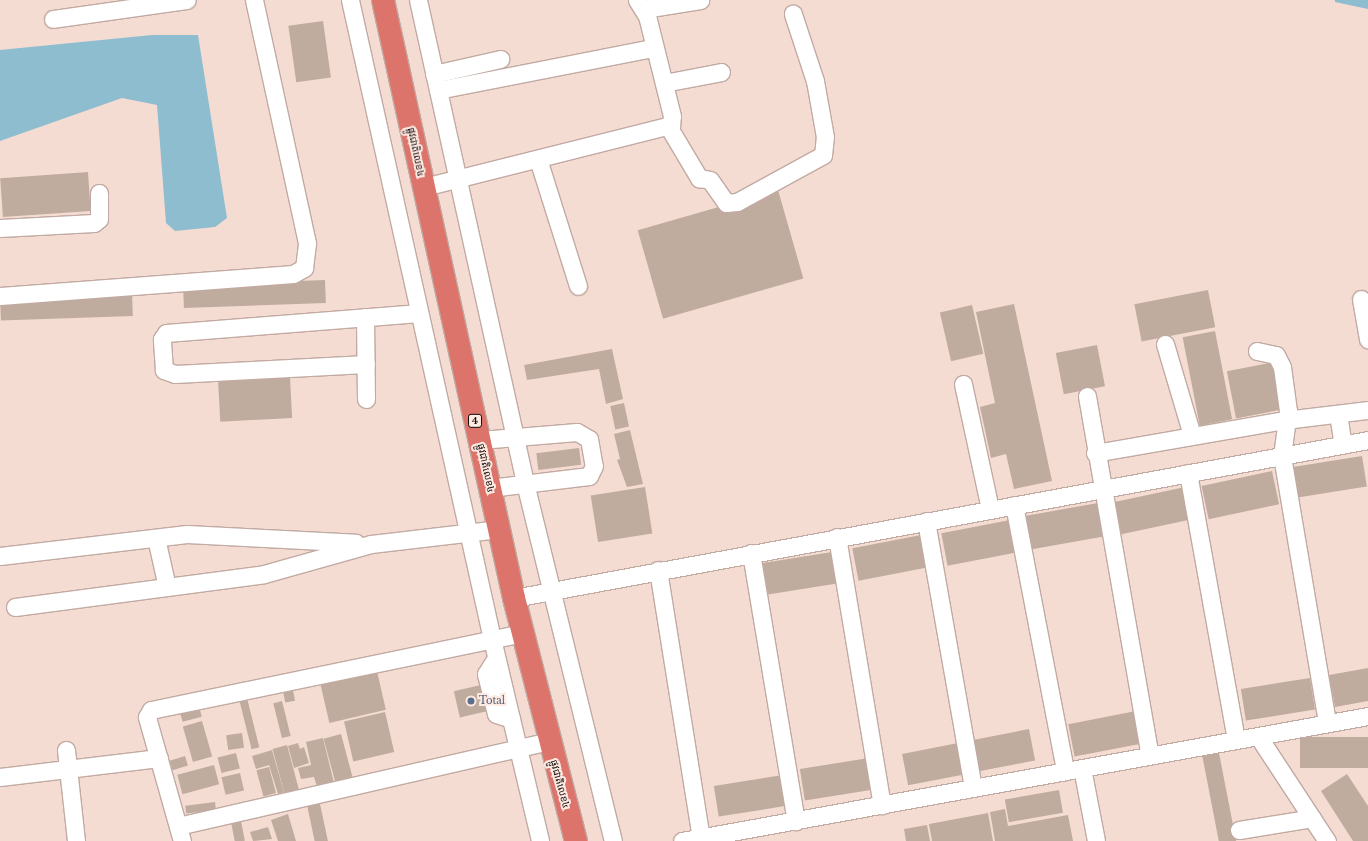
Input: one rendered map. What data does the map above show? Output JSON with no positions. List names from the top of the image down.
{
  "streets": {
    "highway": ["ផ្លូវជាតិលេខ៤", "4"]
  },
  "places": ["Total"]
}
